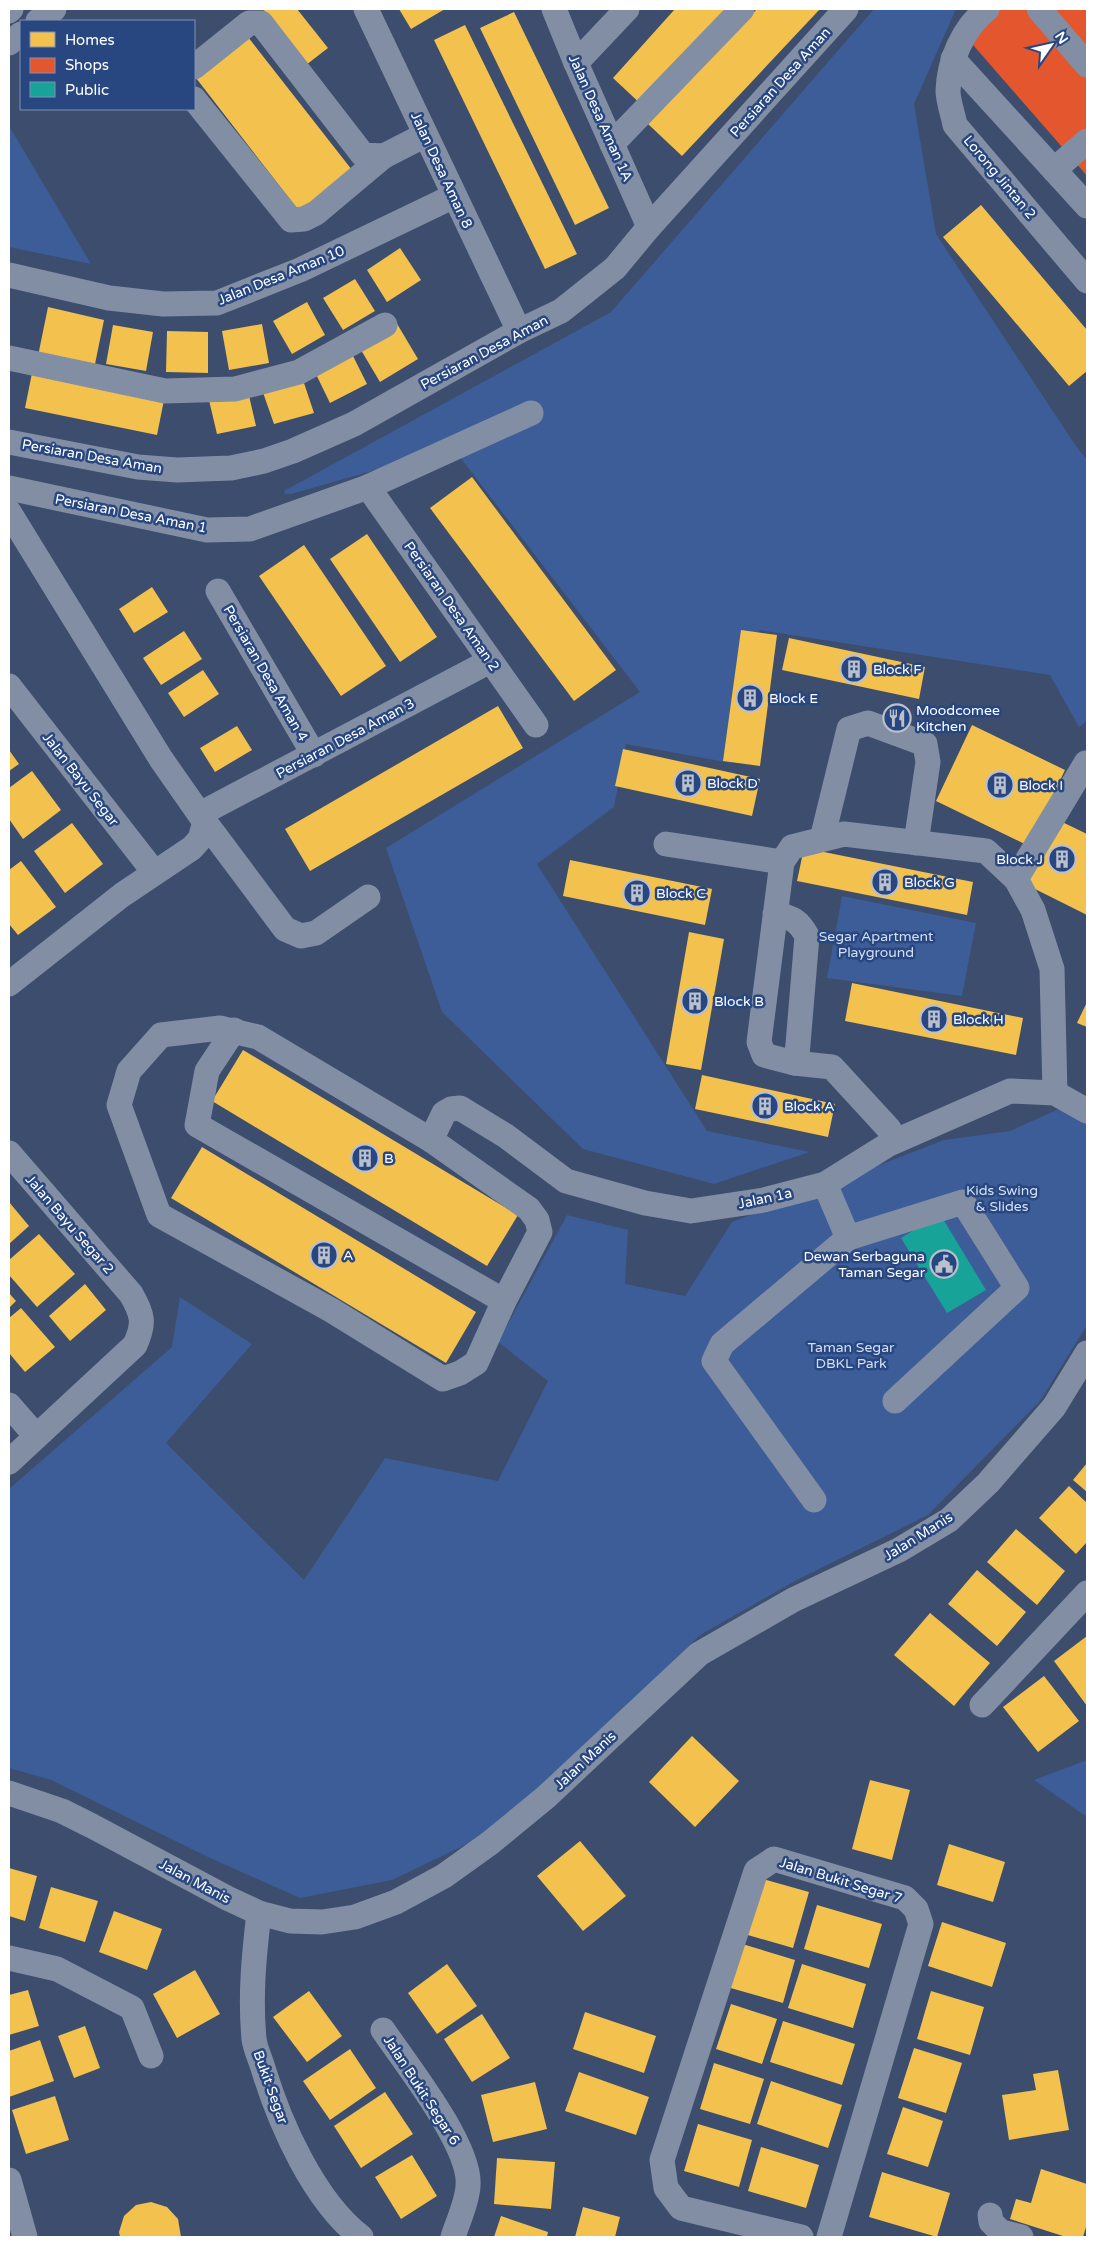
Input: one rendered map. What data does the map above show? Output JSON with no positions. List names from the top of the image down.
{
  "streets": {
    "street": [
      "Persiaran Desa Aman",
      "Jalan Desa Aman 1A",
      "Jalan Desa Aman 8",
      "Lorong Jintan 2",
      "Jalan Desa Aman 10",
      "Persiaran Desa Aman 1",
      "Persiaran Desa Aman 2",
      "Persiaran Desa Aman 4",
      "Persiaran Desa Aman 3",
      "Jalan Bayu Segar",
      "Jalan 1a",
      "Jalan Bayu Segar 2",
      "Jalan Manis",
      "Jalan Bukit Segar 7",
      "Bukit Segar",
      "Jalan Bukit Segar 6"
    ]
  },
  "crossings": [
    ["Persiaran Desa Aman", "Jalan Desa Aman 1A"],
    ["Persiaran Desa Aman", "Jalan Desa Aman 8"],
    ["Jalan Desa Aman 8", "Jalan Desa Aman 10"],
    ["Persiaran Desa Aman 1", "Persiaran Desa Aman 2"],
    ["Persiaran Desa Aman 2", "Persiaran Desa Aman 3"],
    ["Persiaran Desa Aman 4", "Persiaran Desa Aman 3"],
    ["Jalan Manis", "Bukit Segar"]
  ],
  "parks": ["Segar Apartment Playground", "Kids Swing & Slides", "Taman Segar DBKL Park"],
  "places": {
    "building": [
      "Block F",
      "Block E",
      "Block D",
      "Block I",
      "Block J",
      "Block G",
      "Block C",
      "Block B",
      "Block H",
      "Block A",
      "B",
      "A"
    ],
    "restaurant": ["Moodcomee Kitchen"],
    "public building": ["Dewan Serbaguna Taman Segar"]
  },
  "legend": ["Homes", "Shops", "Public"],
  "north": "top right"
}
